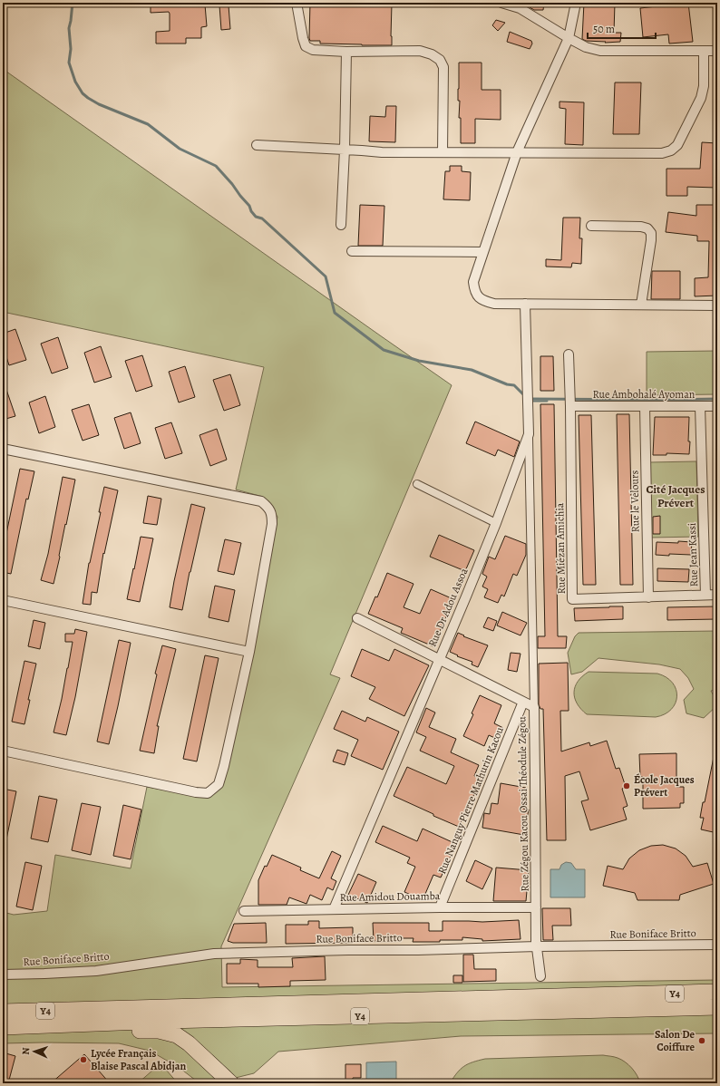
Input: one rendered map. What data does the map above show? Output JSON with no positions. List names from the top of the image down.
{
  "streets": {
    "highway": ["Y4"],
    "street": [
      "Rue Ambohalé Ayoman",
      "Rue le Velours",
      "Rue Miézan Amichia",
      "Rue Jean Kassi",
      "Rue Dr Adou Assoa",
      "Rue Nanguy Pierre Mathurin Kacou",
      "Rue Zégou Kacou Ossai Théodule Zégou",
      "Rue Amidou Douamba",
      "Rue Boniface Britto"
    ]
  },
  "crossings": [
    ["Rue Ambohalé Ayoman", "Rue le Velours"],
    ["Rue Ambohalé Ayoman", "Rue Miézan Amichia"],
    ["Rue Ambohalé Ayoman", "Rue Jean Kassi"],
    ["Rue le Velours", "Rue Miézan Amichia"],
    ["Rue Miézan Amichia", "Rue Jean Kassi"],
    ["Rue Dr Adou Assoa", "Rue Zégou Kacou Ossai Théodule Zégou"],
    ["Rue Dr Adou Assoa", "Rue Amidou Douamba"],
    ["Rue Nanguy Pierre Mathurin Kacou", "Rue Zégou Kacou Ossai Théodule Zégou"],
    ["Rue Nanguy Pierre Mathurin Kacou", "Rue Amidou Douamba"],
    ["Rue Zégou Kacou Ossai Théodule Zégou", "Rue Amidou Douamba"],
    ["Rue Zégou Kacou Ossai Théodule Zégou", "Rue Boniface Britto"]
  ],
  "districts": ["Cité Jacques Prévert"],
  "places": ["École Jacques Prévert", "Salon De Coiffure", "Lycée Français Blaise Pascal Abidjan"],
  "scale_bar": "50 m",
  "north": "left"
}
